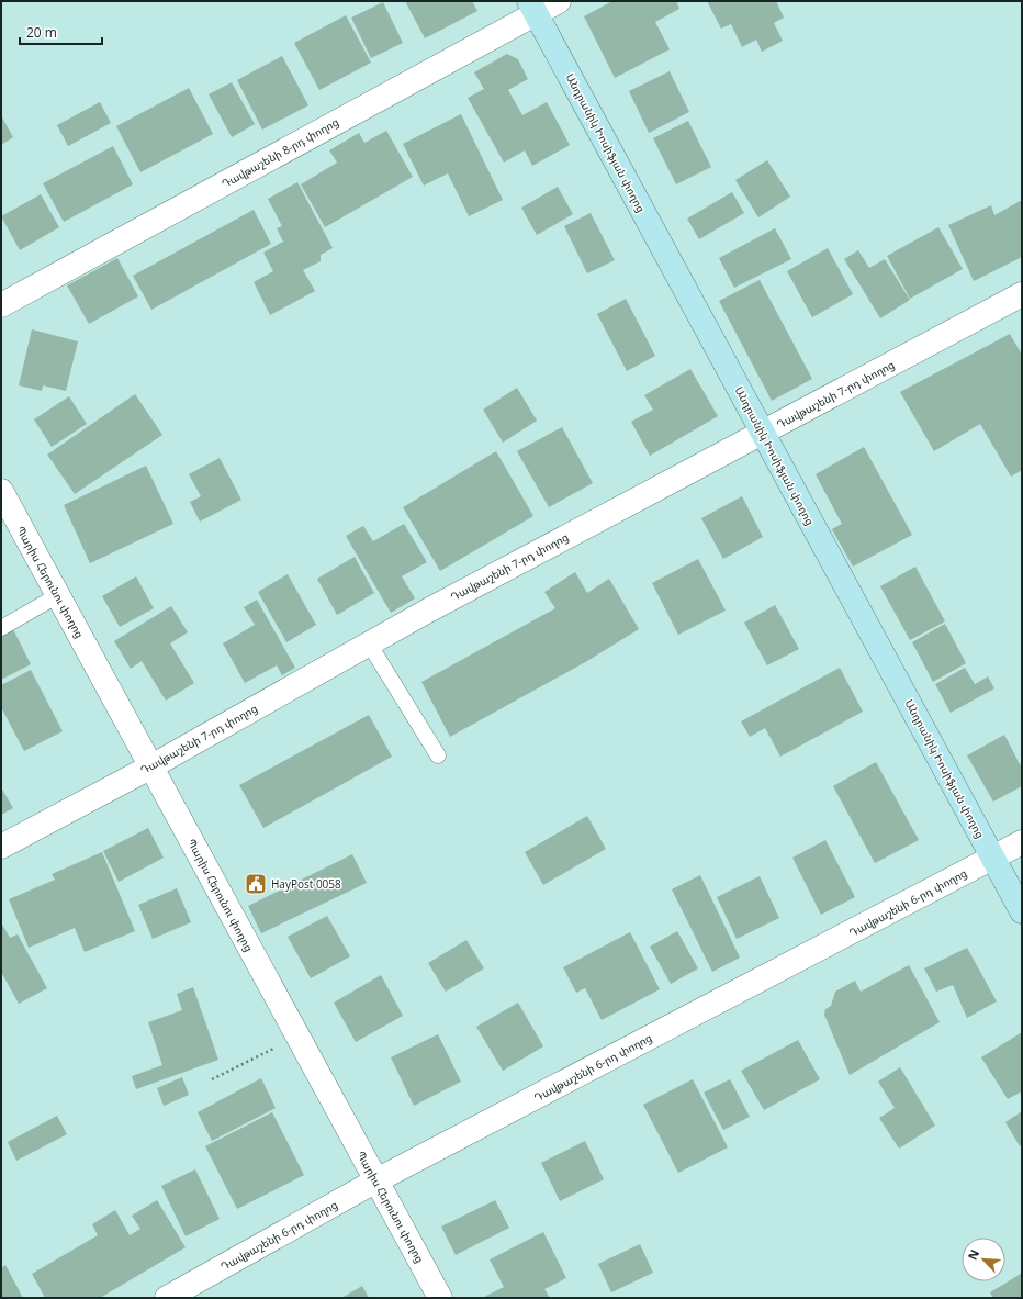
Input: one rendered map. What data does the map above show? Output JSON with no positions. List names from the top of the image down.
{
  "streets": {
    "street": [
      "Անդրանիկ Իոսիֆյան փողոց",
      "Դավթաշենի 8-րդ փողոց",
      "Դավթաշենի 7-րդ փողոց",
      "Պարիս Հերունու փողոց",
      "Դավթաշենի 6-րդ փողոց"
    ]
  },
  "crossings": [
    ["Անդրանիկ Իոսիֆյան փողոց", "Դավթաշենի 8-րդ փողոց"],
    ["Անդրանիկ Իոսիֆյան փողոց", "Դավթաշենի 7-րդ փողոց"],
    ["Անդրանիկ Իոսիֆյան փողոց", "Դավթաշենի 6-րդ փողոց"],
    ["Դավթաշենի 7-րդ փողոց", "Պարիս Հերունու փողոց"],
    ["Պարիս Հերունու փողոց", "Դավթաշենի 6-րդ փողոց"]
  ],
  "places": {
    "public building": ["HayPost 0058"]
  },
  "scale_bar": "20 m",
  "north": "top left"
}
